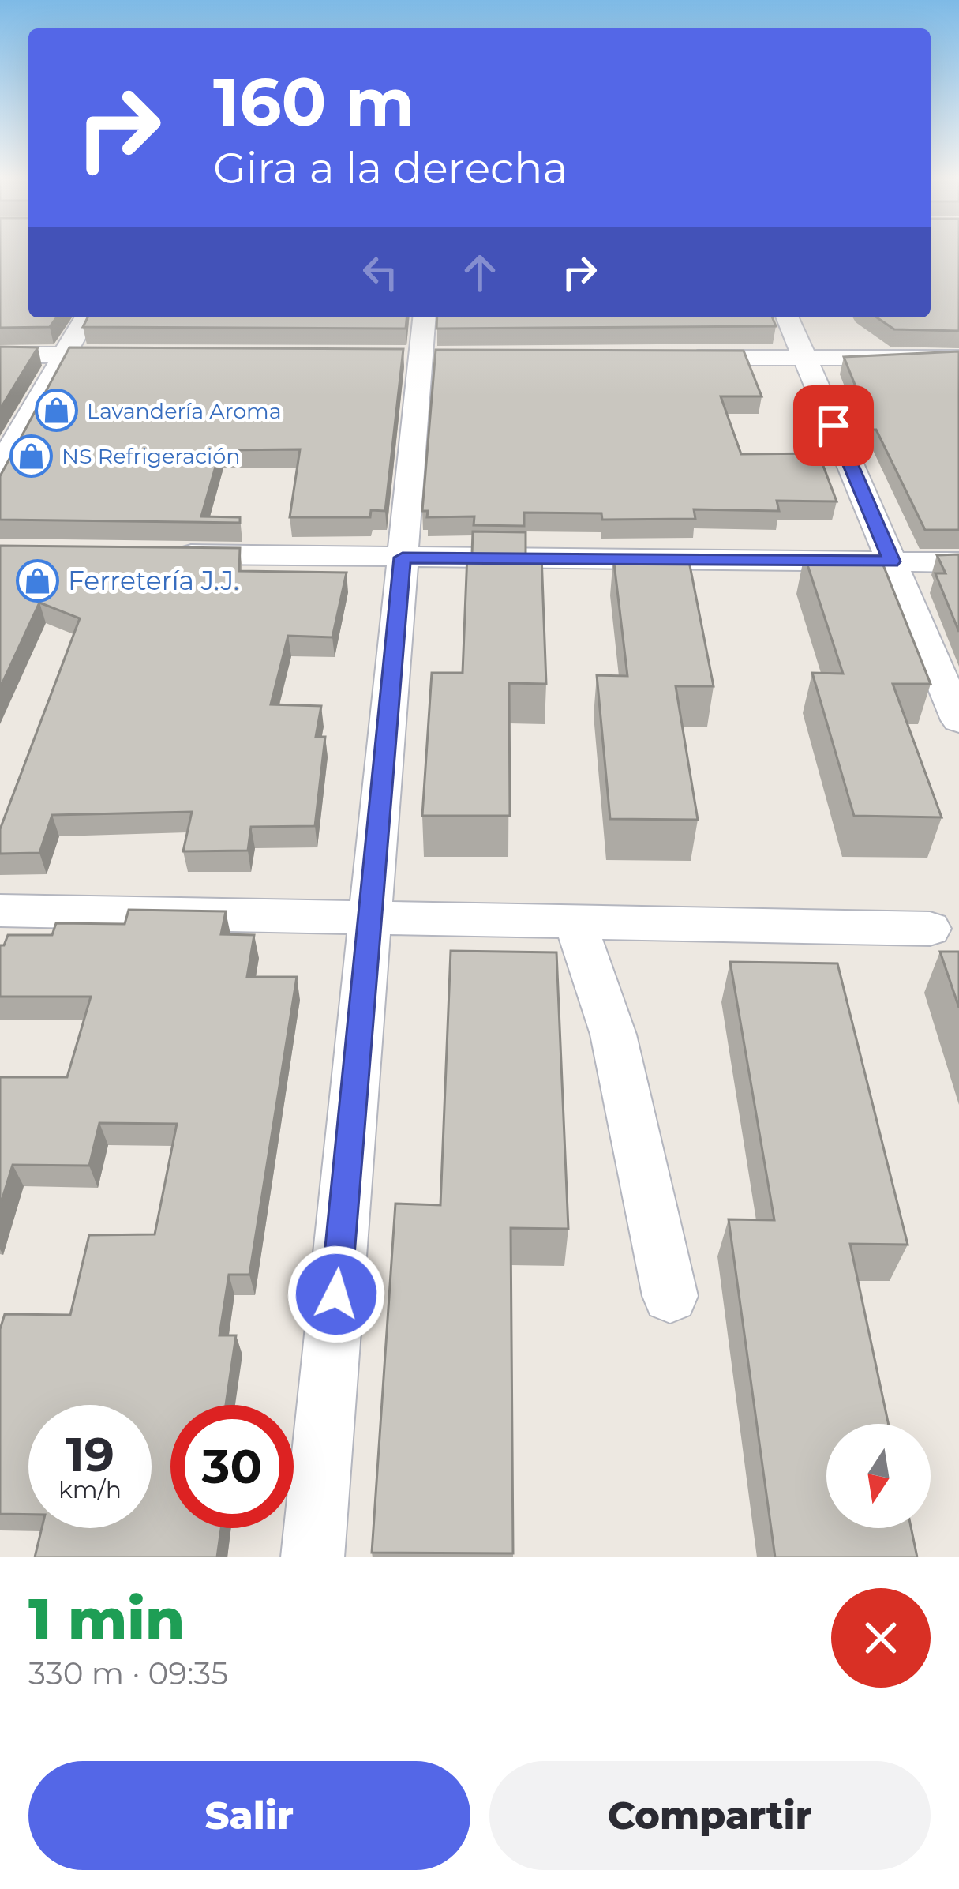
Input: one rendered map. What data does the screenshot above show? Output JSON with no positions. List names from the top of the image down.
{
  "places": {
    "shop": ["Lavandería Aroma", "NS Refrigeración", "Ferretería J.J."]
  },
  "north": "bottom",
  "page": {
    "turn": ["160 m", "Gira a la derecha"],
    "speed": "19 km/h",
    "limit": "30",
    "heading": ["1 min", "330 m · 09:35"],
    "buttons": ["Salir", "Compartir"]
  }
}
